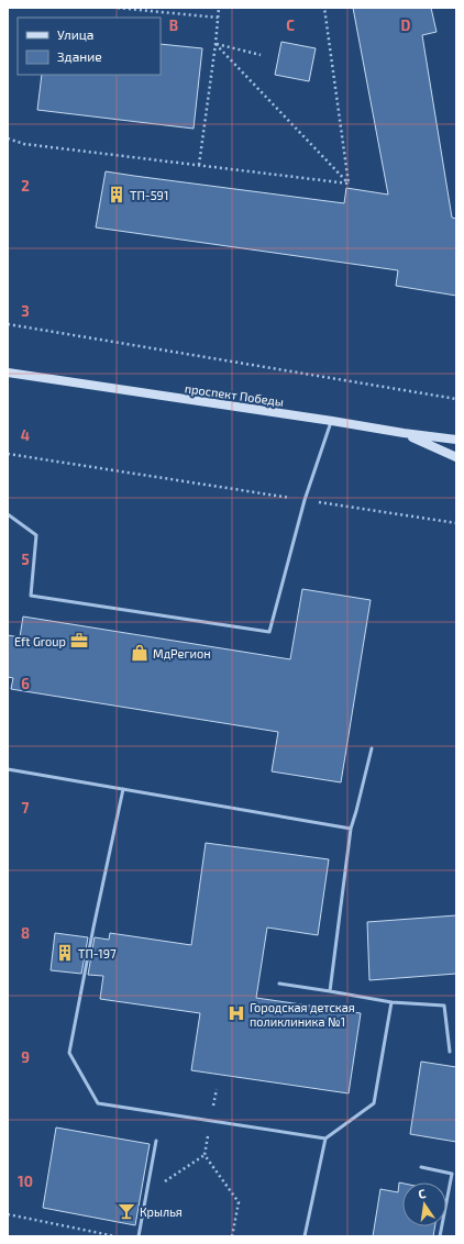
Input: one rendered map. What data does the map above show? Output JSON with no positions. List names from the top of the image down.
{
  "streets": {
    "main road": ["проспект Победы"]
  },
  "places": {
    "building": ["ТП-591", "ТП-197"],
    "office": ["Eft Group"],
    "shop": ["МдРегион"],
    "hospital": ["Городская детская поликлиника №1"],
    "bar": ["Крылья"]
  },
  "legend": ["Улица", "Здание"],
  "north": "top",
  "grid": {
    "columns": ["B", "C", "D"],
    "rows": [
      "2",
      "3",
      "4",
      "5",
      "6",
      "7",
      "8",
      "9",
      "10"
    ]
  }
}
